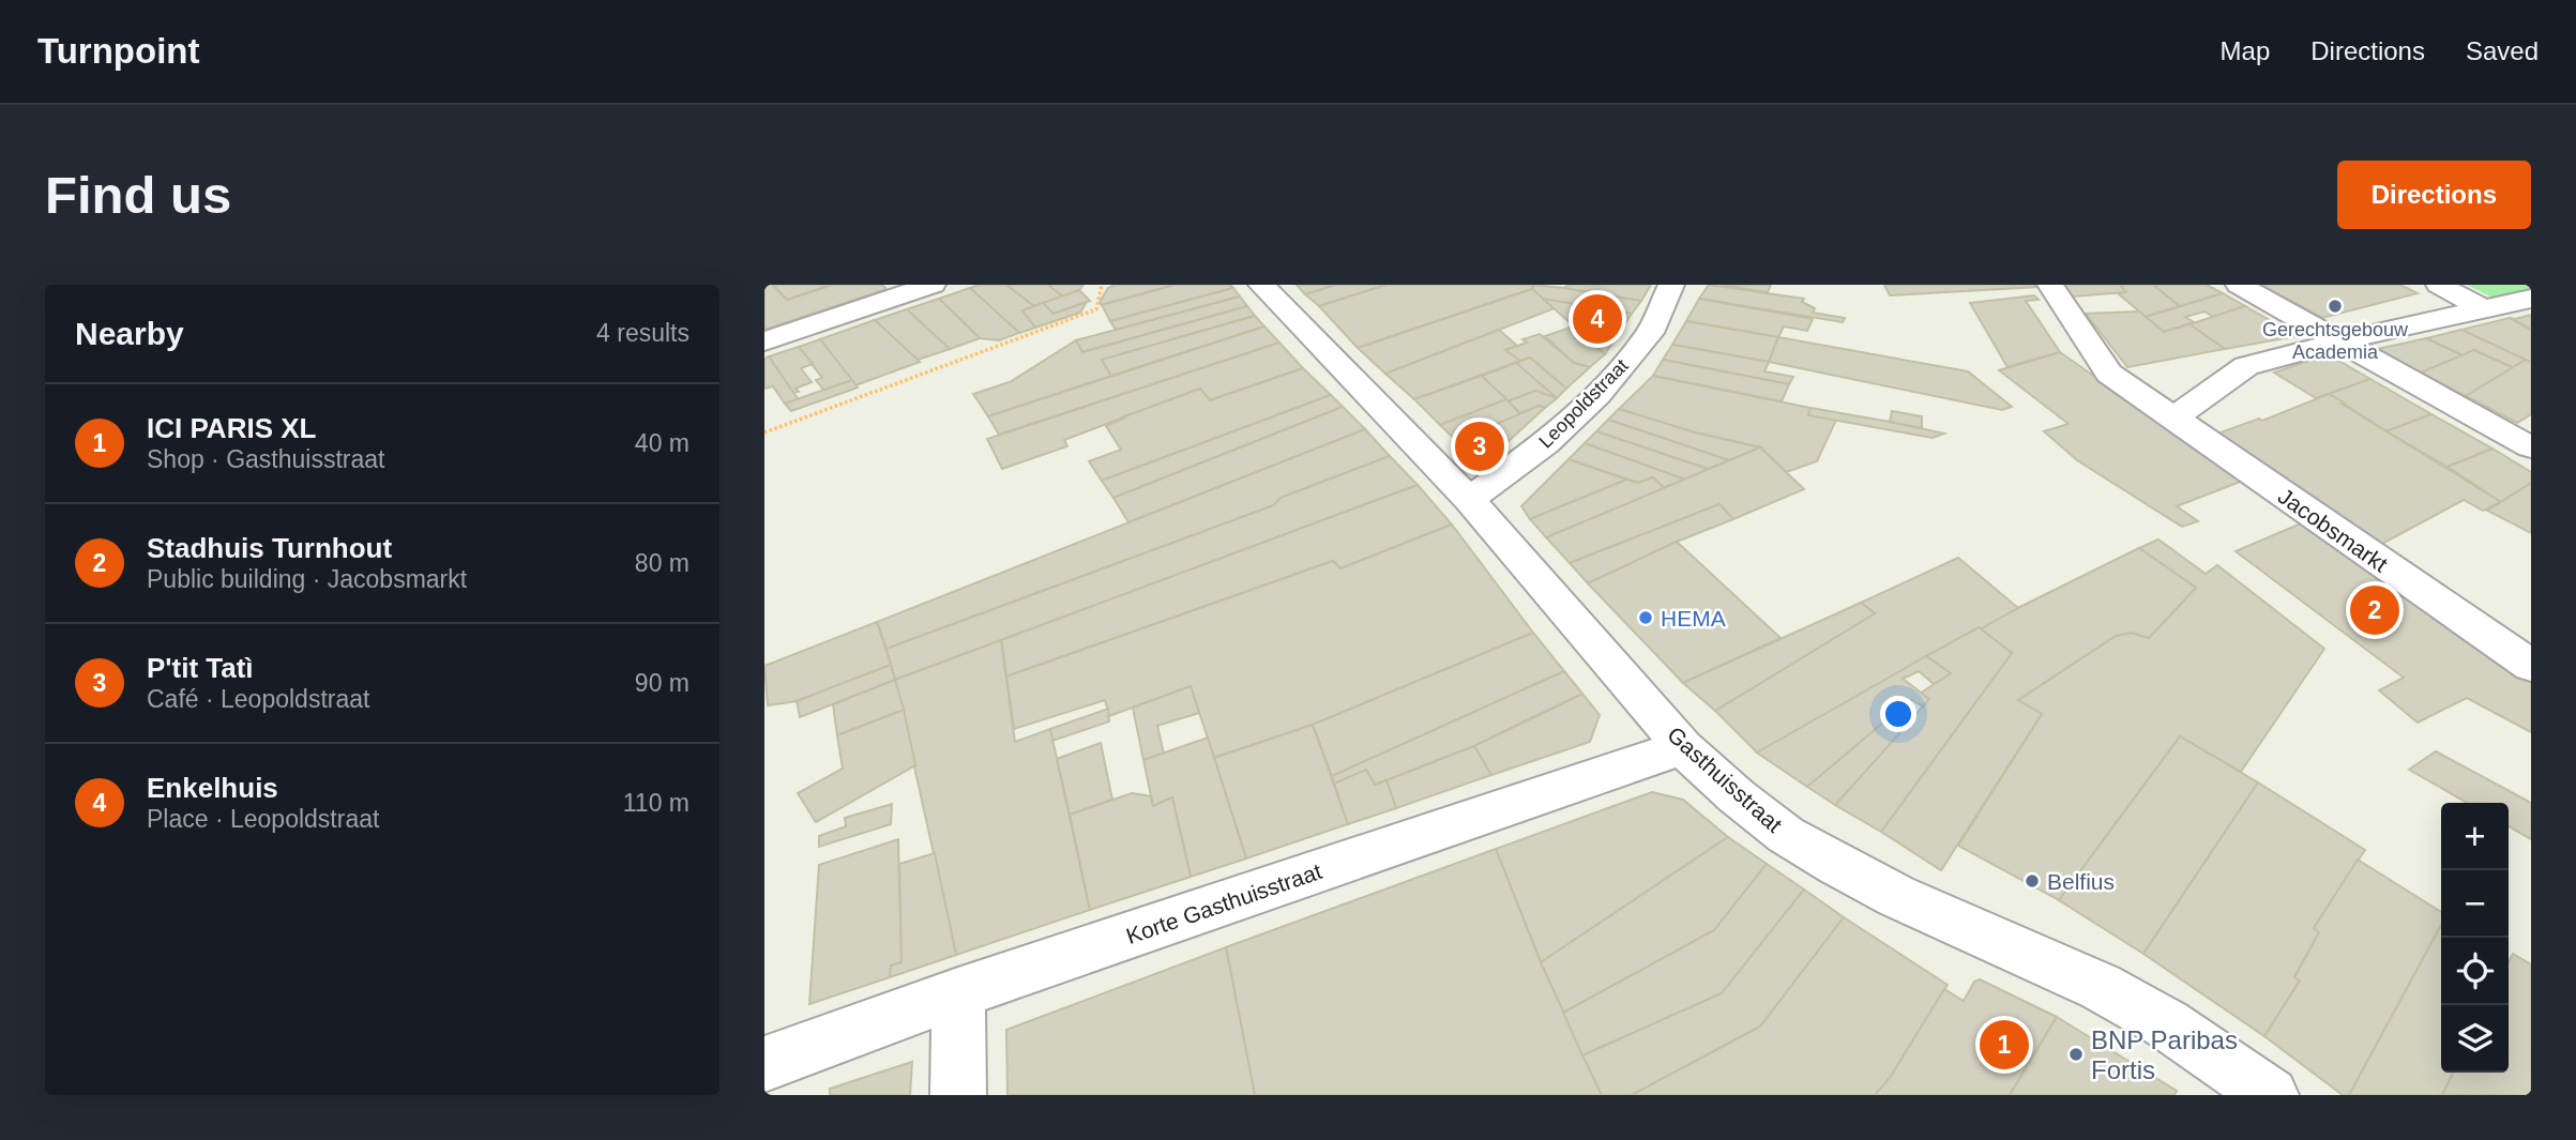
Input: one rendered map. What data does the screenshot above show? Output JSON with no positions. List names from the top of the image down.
{
  "streets": {
    "street": [
      "Leopoldstraat",
      "Jacobsmarkt",
      "Gasthuisstraat",
      "Korte Gasthuisstraat"
    ]
  },
  "crossings": [
    ["Leopoldstraat", "Gasthuisstraat"],
    ["Gasthuisstraat", "Korte Gasthuisstraat"]
  ],
  "places": [
    "Gerechtsgebouw Academia",
    "HEMA",
    "Belfius",
    "BNP Paribas Fortis"
  ],
  "page": {
    "header": "Turnpoint",
    "nav": ["Map", "Directions", "Saved"],
    "buttons": "Directions",
    "title": "Find us",
    "heading": ["Nearby", "4 results"],
    "pins": [
      "4",
      "3",
      "2",
      "1"
    ],
    "list": [
      {
        "mark": "1",
        "name": "ICI PARIS XL",
        "note": "Shop · Gasthuisstraat",
        "value": "40 m"
      },
      {
        "mark": "2",
        "name": "Stadhuis Turnhout",
        "note": "Public building · Jacobsmarkt",
        "value": "80 m"
      },
      {
        "mark": "3",
        "name": "P'tit Tatì",
        "note": "Café · Leopoldstraat",
        "value": "90 m"
      },
      {
        "mark": "4",
        "name": "Enkelhuis",
        "note": "Place · Leopoldstraat",
        "value": "110 m"
      }
    ],
    "map_buttons": ["+", "−"]
  }
}
